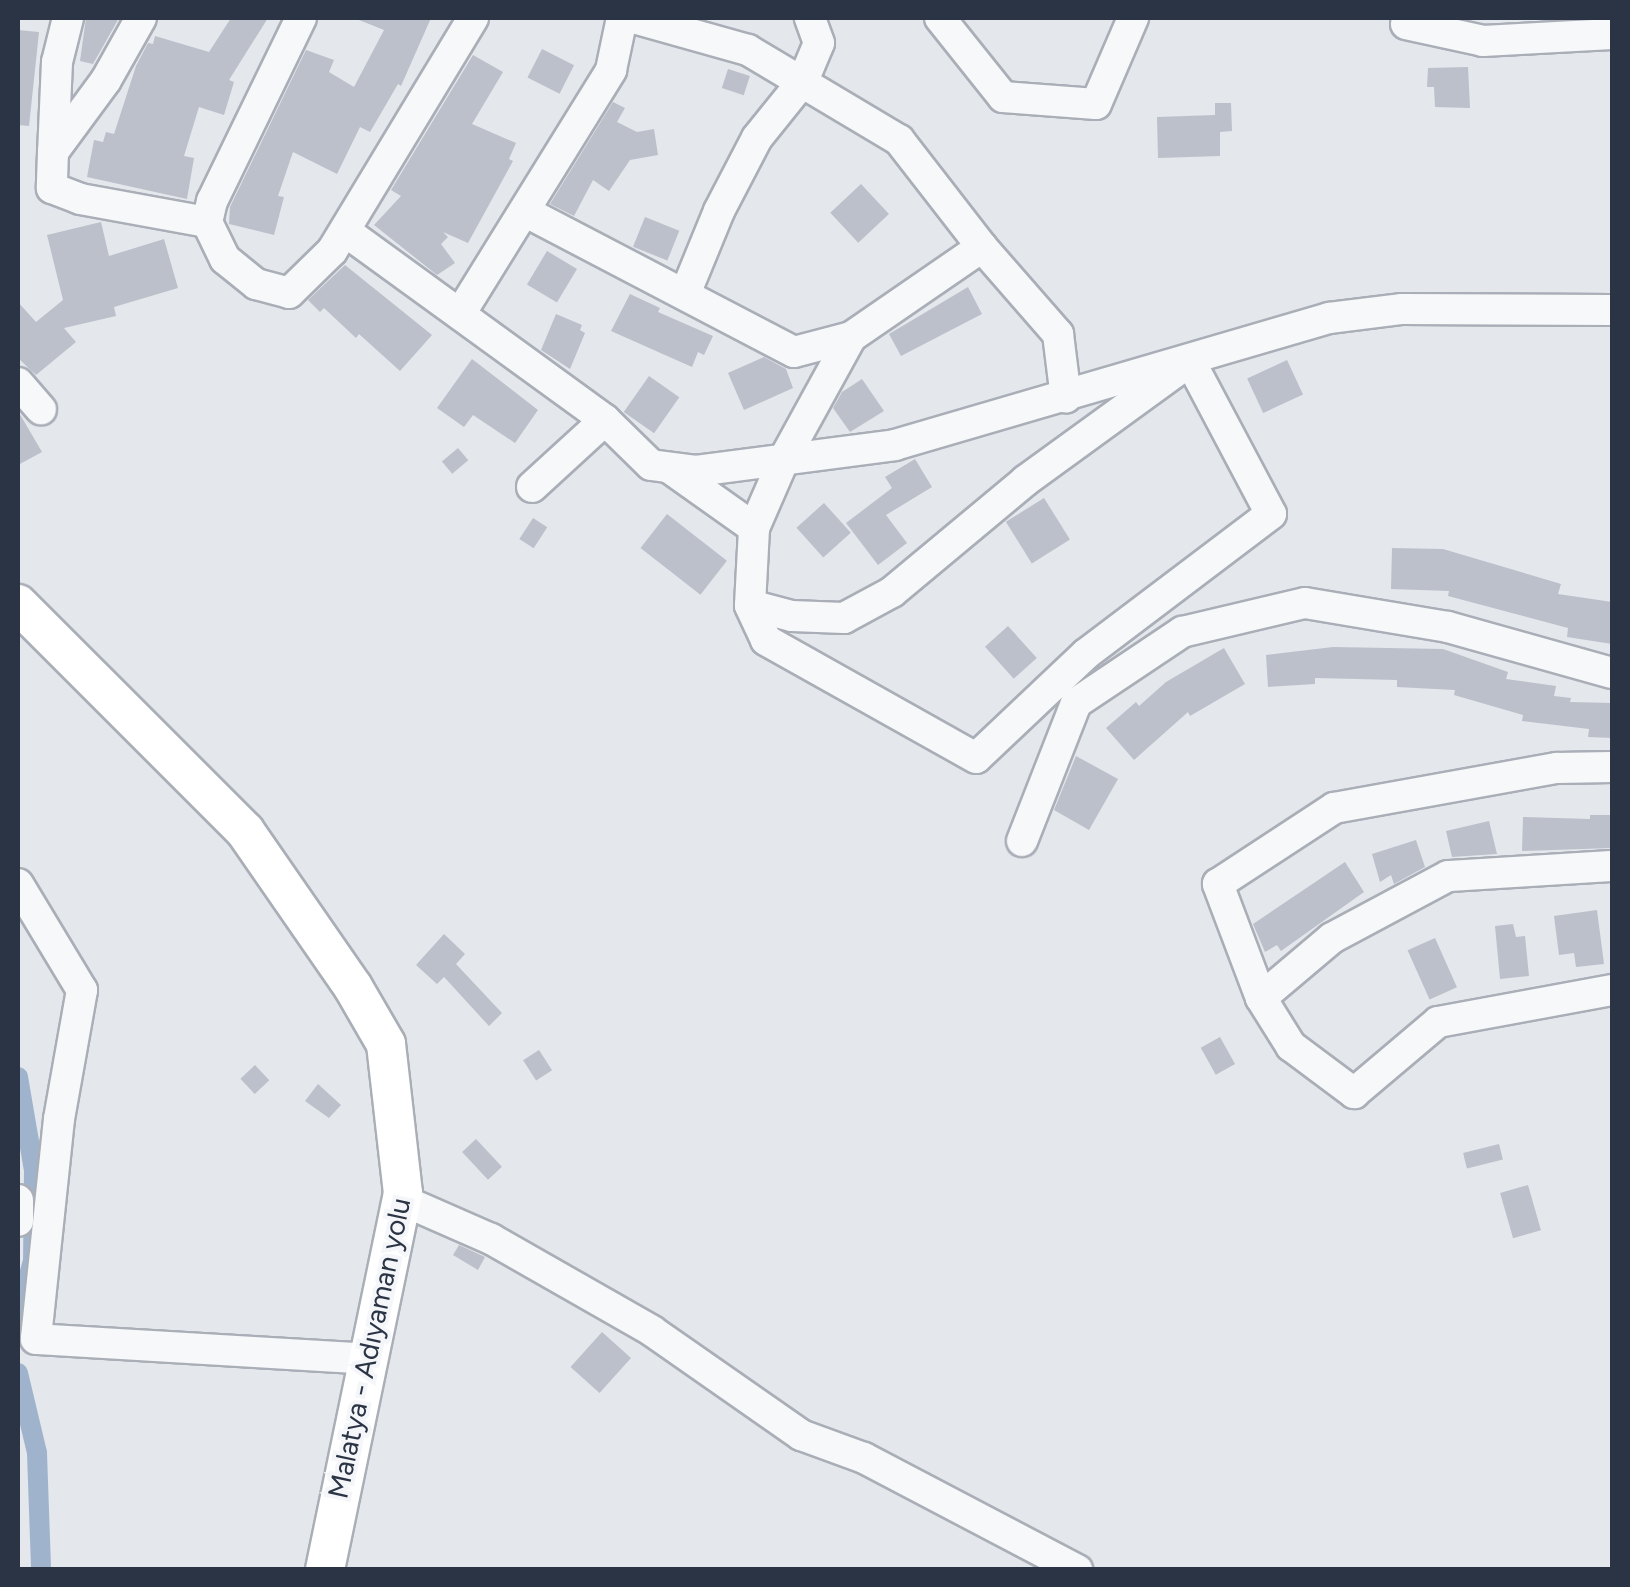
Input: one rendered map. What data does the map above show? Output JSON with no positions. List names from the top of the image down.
{
  "streets": {
    "main road": ["Malatya - Adıyaman yolu"]
  }
}
